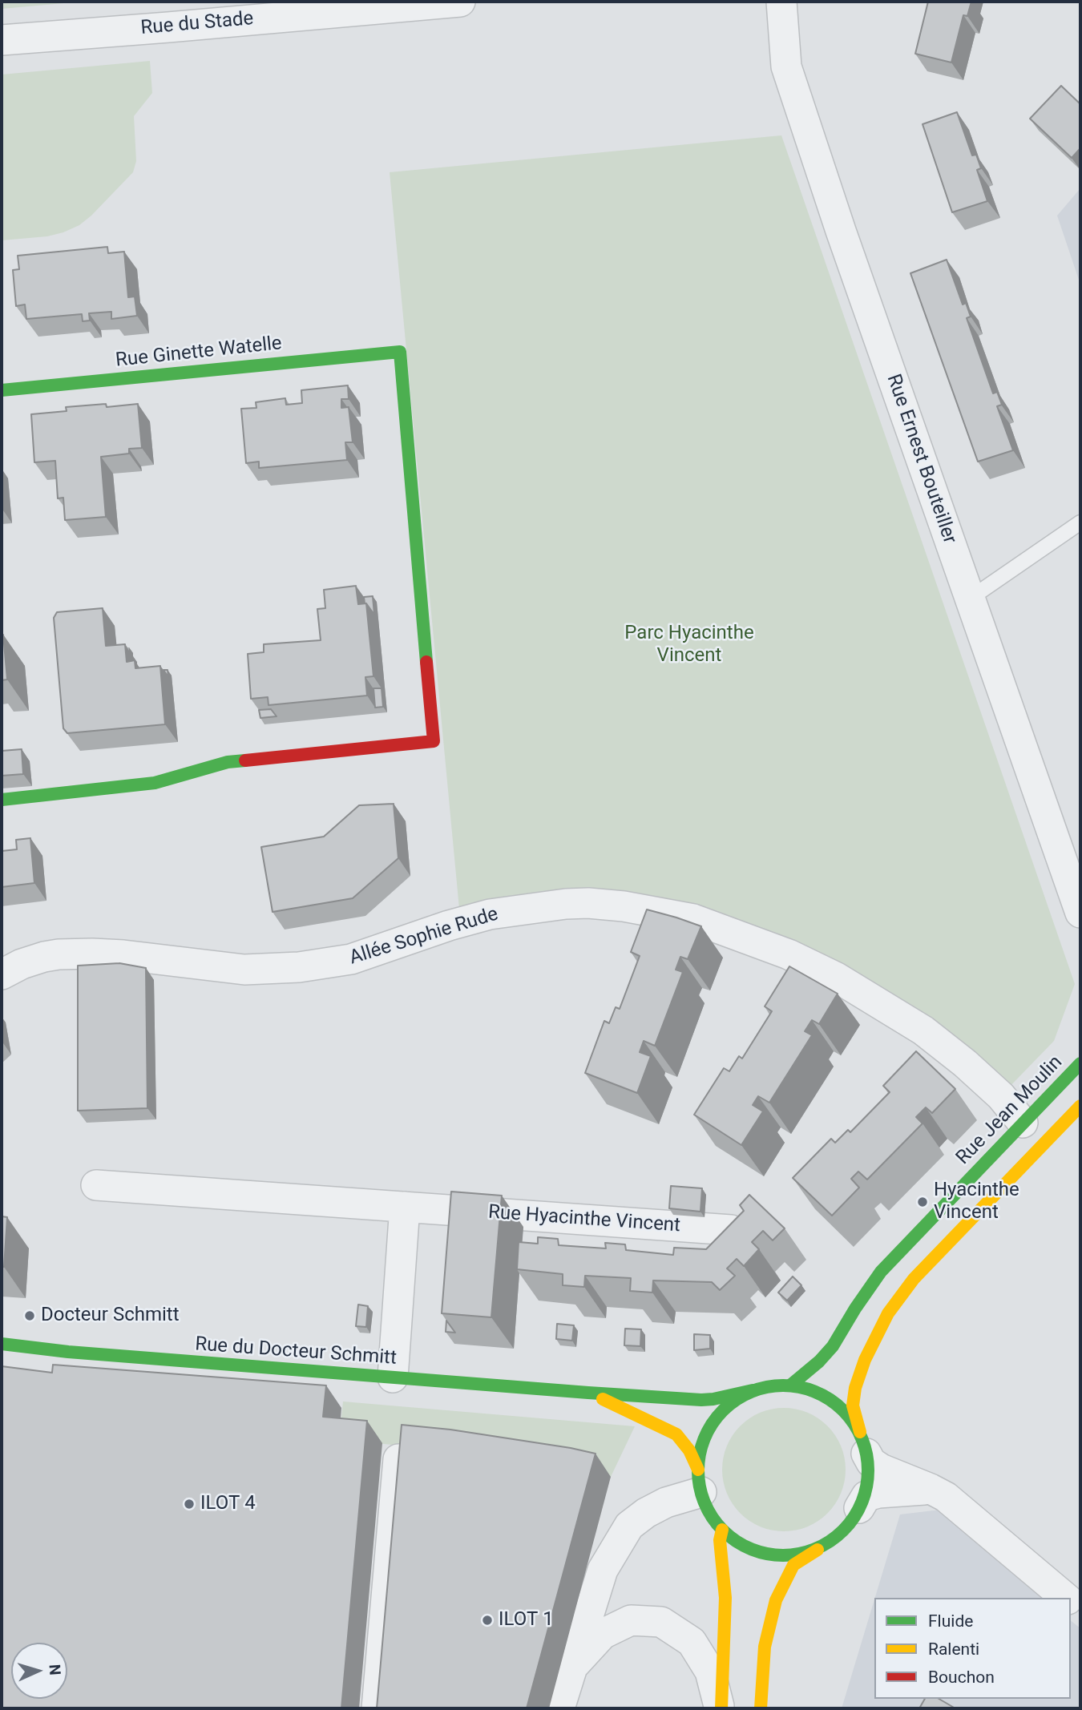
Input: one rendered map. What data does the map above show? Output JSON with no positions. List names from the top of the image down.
{
  "streets": {
    "street": [
      "Rue du Stade",
      "Rue Ginette Watelle",
      "Rue Ernest Bouteiller",
      "Allée Sophie Rude",
      "Rue Jean Moulin",
      "Rue Hyacinthe Vincent",
      "Rue du Docteur Schmitt"
    ]
  },
  "crossings": [
    ["Allée Sophie Rude", "Rue Jean Moulin"],
    ["Rue Jean Moulin", "Rue du Docteur Schmitt"]
  ],
  "parks": ["Parc Hyacinthe Vincent"],
  "places": [
    "Hyacinthe Vincent",
    "Docteur Schmitt",
    "ILOT 4",
    "ILOT 1"
  ],
  "legend": ["Fluide", "Ralenti", "Bouchon"],
  "north": "right"
}
